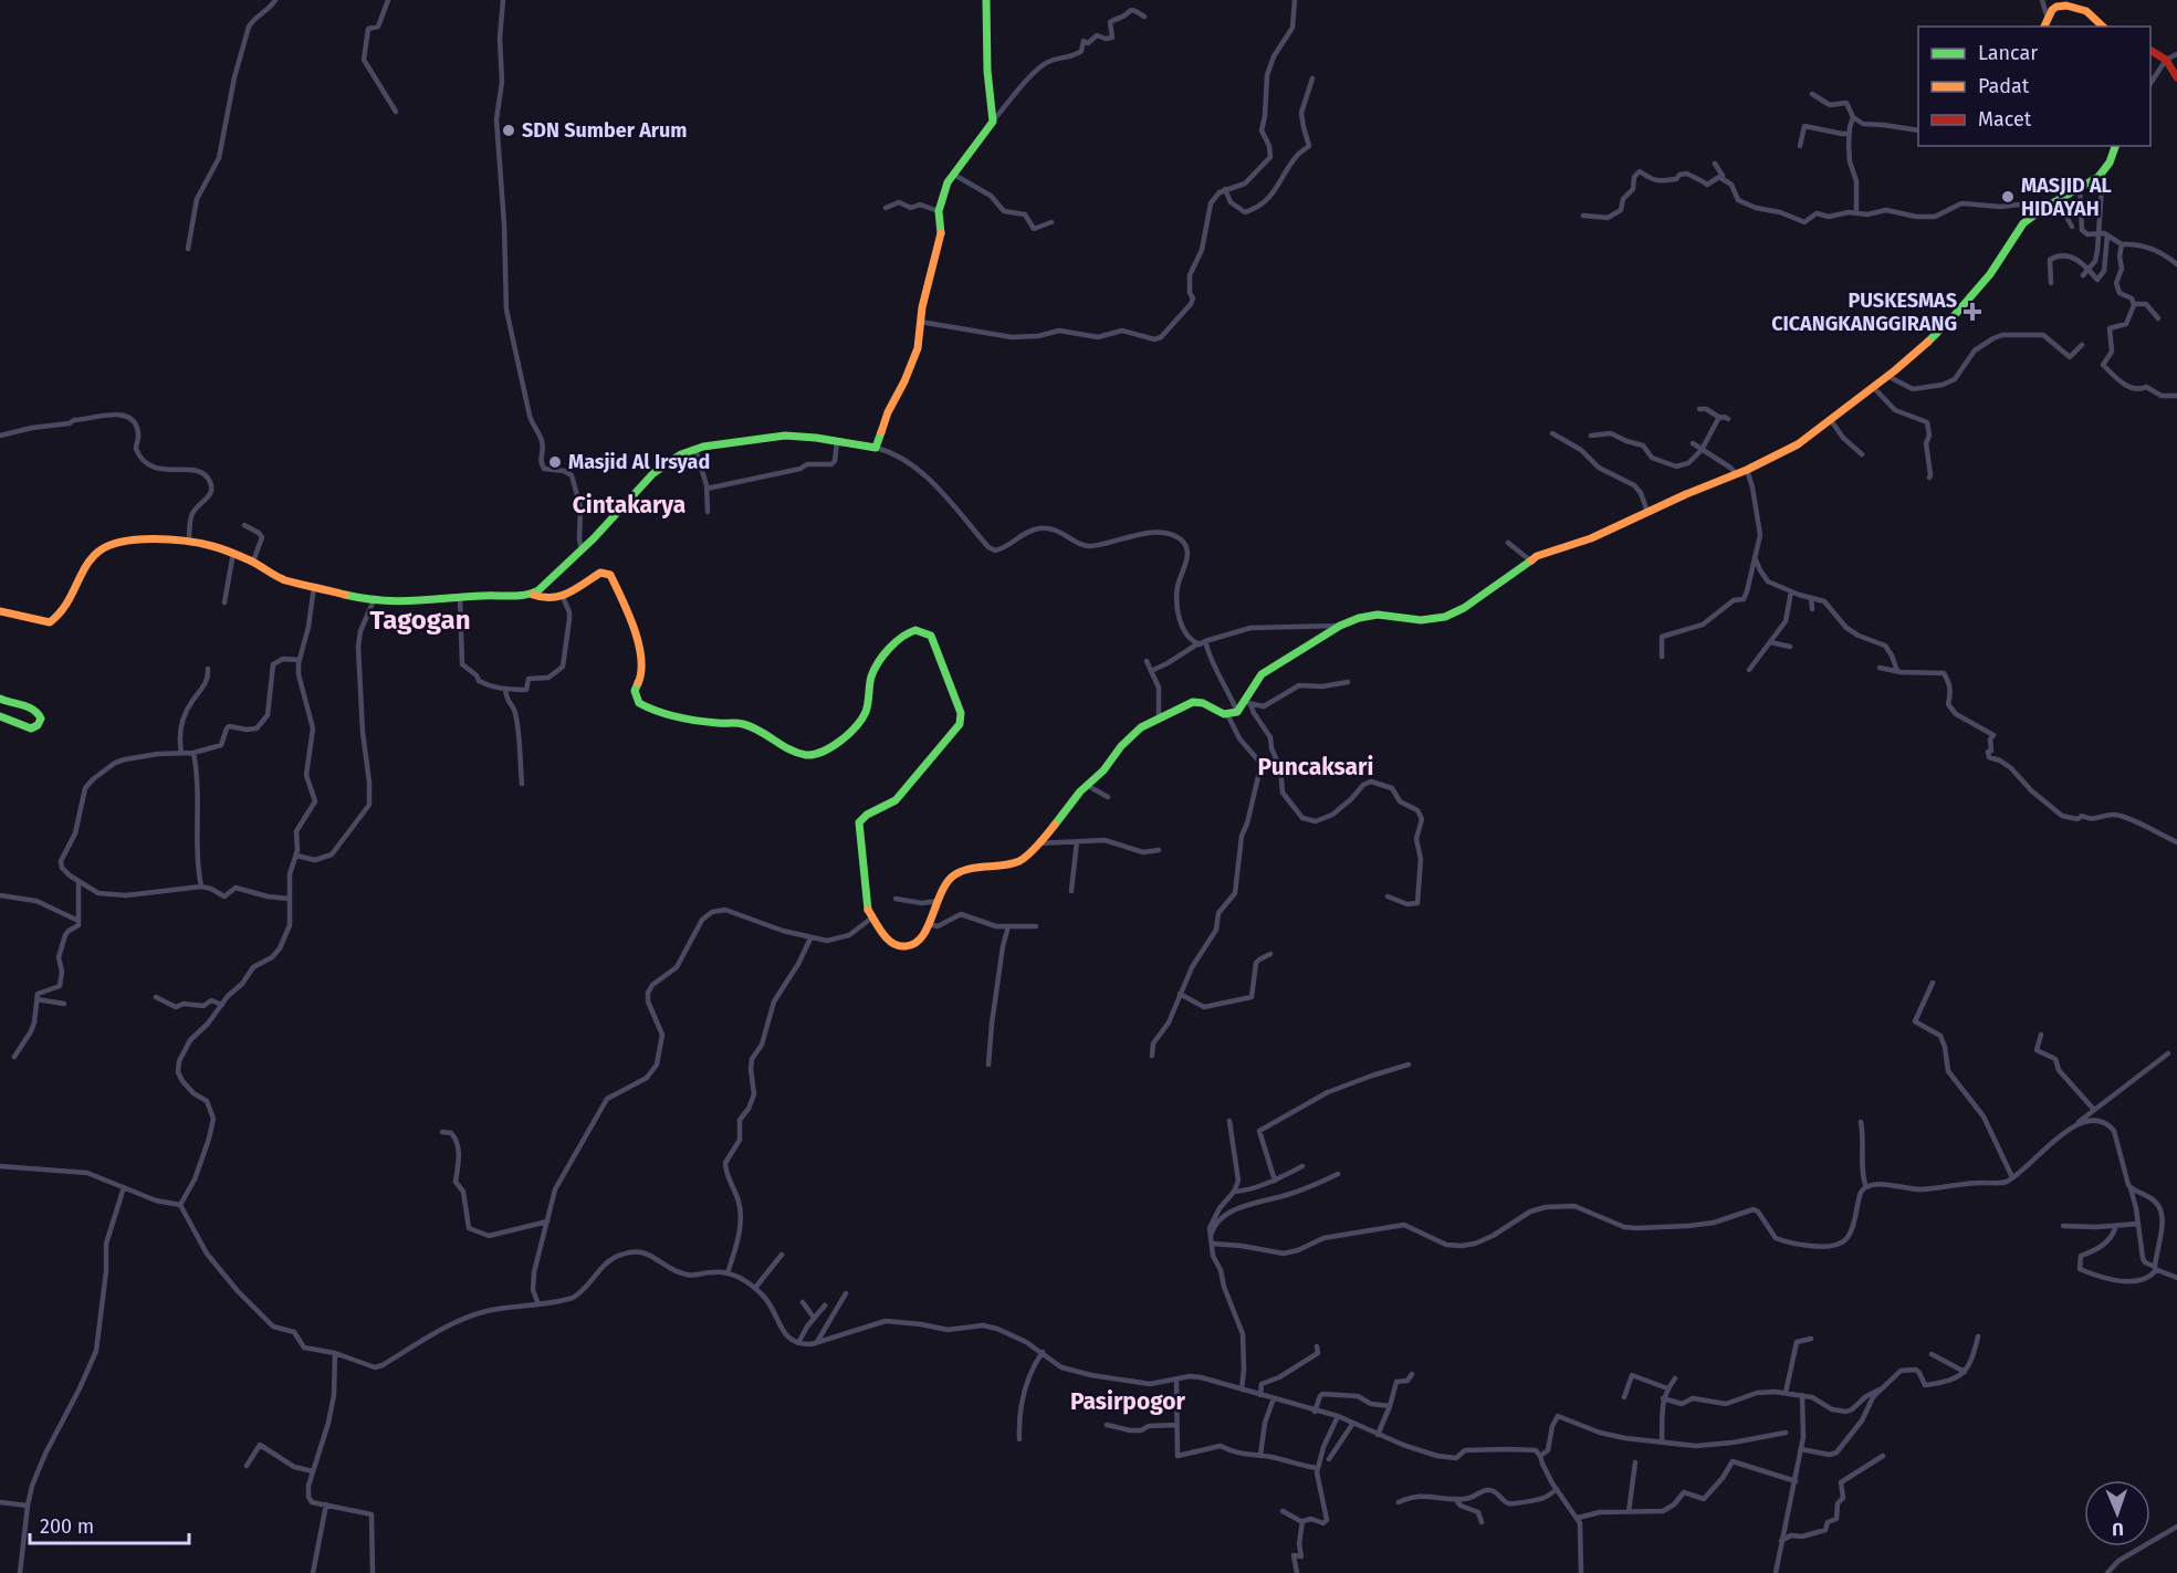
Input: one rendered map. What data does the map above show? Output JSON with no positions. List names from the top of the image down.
{
  "districts": [
    "Cintakarya",
    "Tagogan",
    "Puncaksari",
    "Pasirpogor"
  ],
  "places": {
    "other": ["SDN Sumber Arum", "MASJID AL HIDAYAH", "Masjid Al Irsyad"],
    "health": ["PUSKESMAS CICANGKANGGIRANG"]
  },
  "legend": ["Lancar", "Padat", "Macet"],
  "scale_bar": "200 m",
  "north": "bottom"
}
